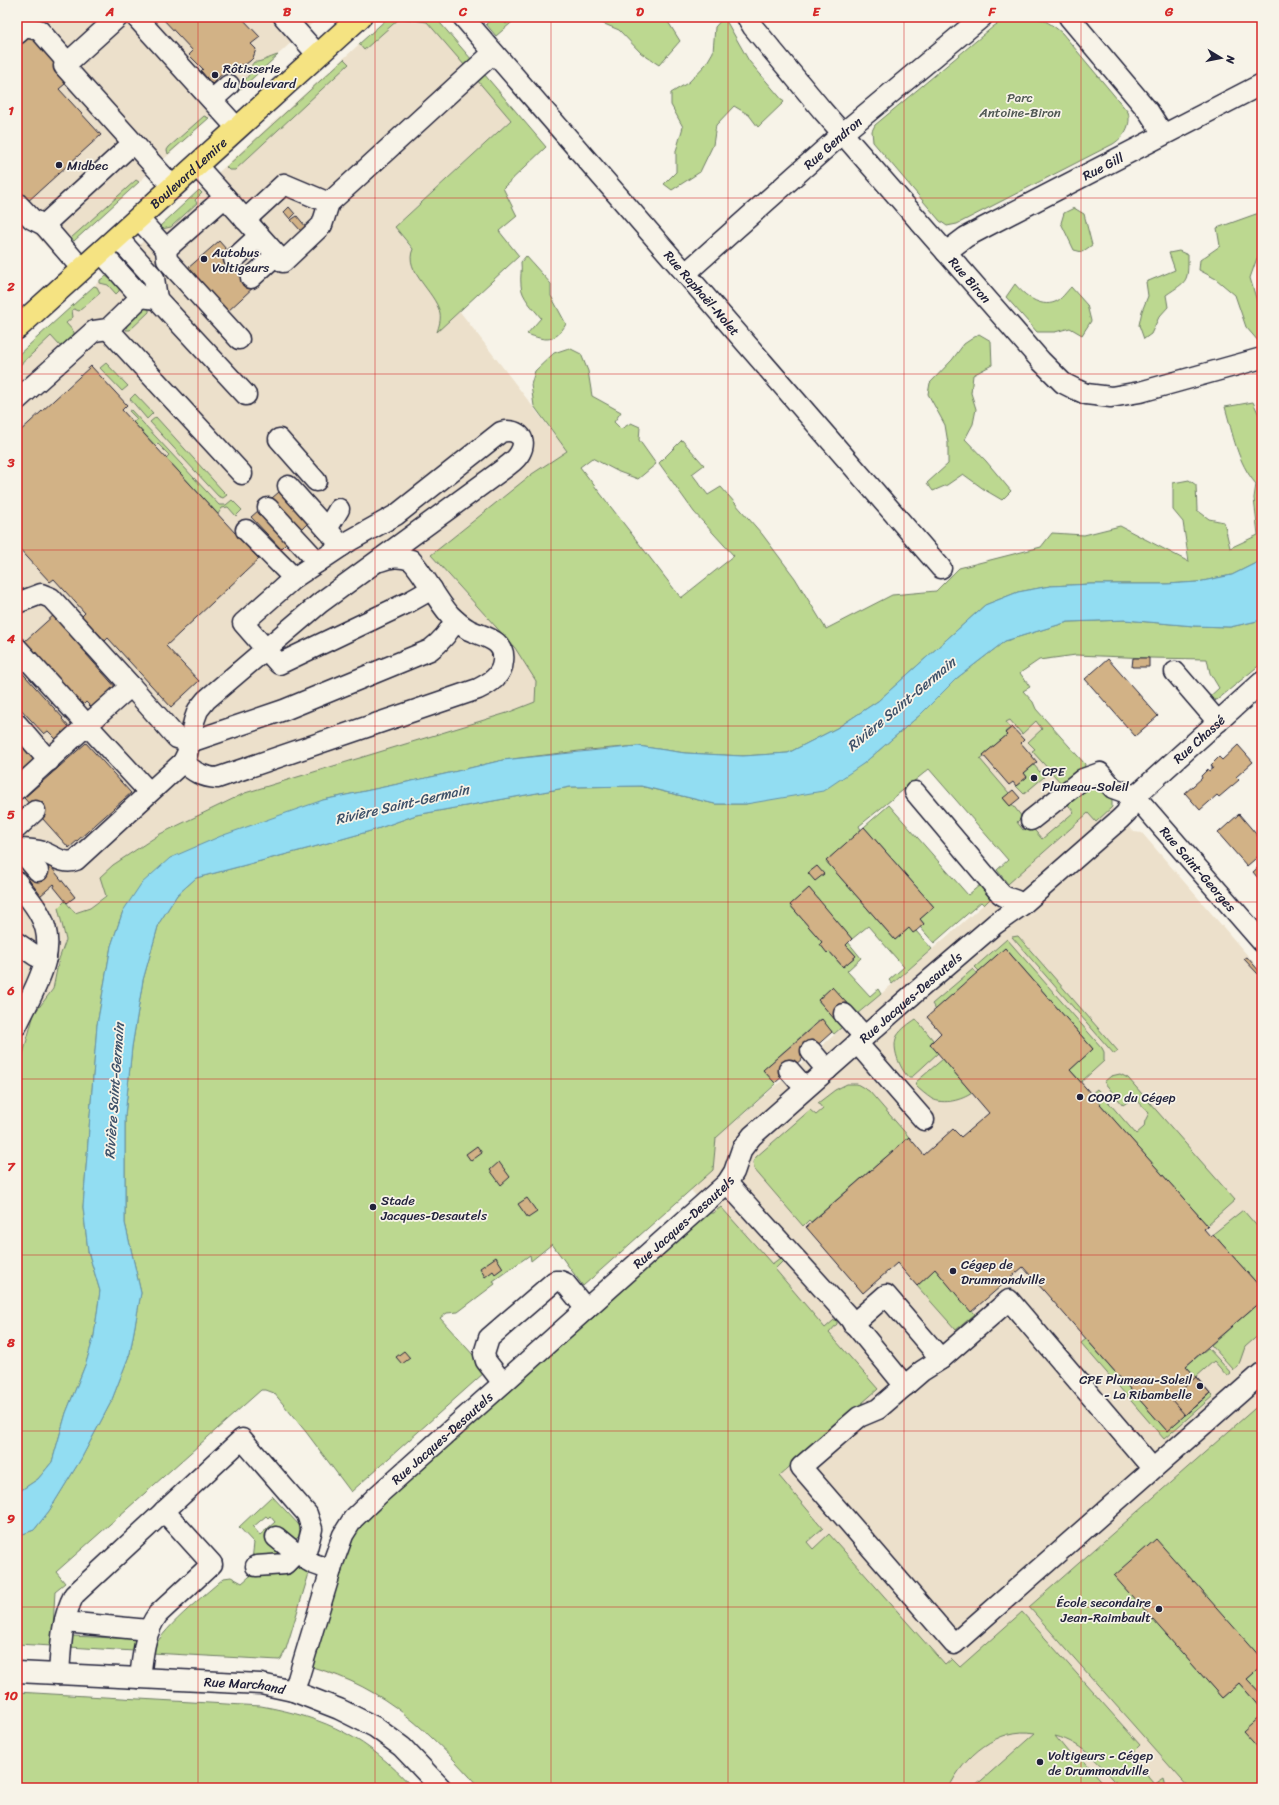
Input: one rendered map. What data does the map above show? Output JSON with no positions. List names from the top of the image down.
{
  "streets": {
    "main road": ["Boulevard Lemire"],
    "street": [
      "Rue Gendron",
      "Rue Gill",
      "Rue Biron",
      "Rue Raphaël-Nolet",
      "Rue Chassé",
      "Rue Saint-Georges",
      "Rue Jacques-Desautels",
      "Rue Marchand"
    ]
  },
  "crossings": [
    ["Rue Gendron", "Rue Biron"],
    ["Rue Gendron", "Rue Raphaël-Nolet"],
    ["Rue Gill", "Rue Biron"],
    ["Rue Chassé", "Rue Saint-Georges"],
    ["Rue Chassé", "Rue Jacques-Desautels"],
    ["Rue Saint-Georges", "Rue Jacques-Desautels"],
    ["Rue Jacques-Desautels", "Rue Marchand"]
  ],
  "water": ["Rivière Saint-Germain"],
  "parks": ["Parc Antoine-Biron"],
  "places": [
    "Rôtisserie du boulevard",
    "Midbec",
    "Autobus Voltigeurs",
    "CPE Plumeau-Soleil",
    "COOP du Cégep",
    "Stade Jacques-Desautels",
    "Cégep de Drummondville",
    "CPE Plumeau-Soleil - La Ribambelle",
    "École secondaire Jean-Raimbault",
    "Voltigeurs - Cégep de Drummondville"
  ],
  "north": "right",
  "grid": {
    "columns": [
      "A",
      "B",
      "C",
      "D",
      "E",
      "F",
      "G"
    ],
    "rows": [
      "1",
      "2",
      "3",
      "4",
      "5",
      "6",
      "7",
      "8",
      "9",
      "10"
    ]
  }
}
